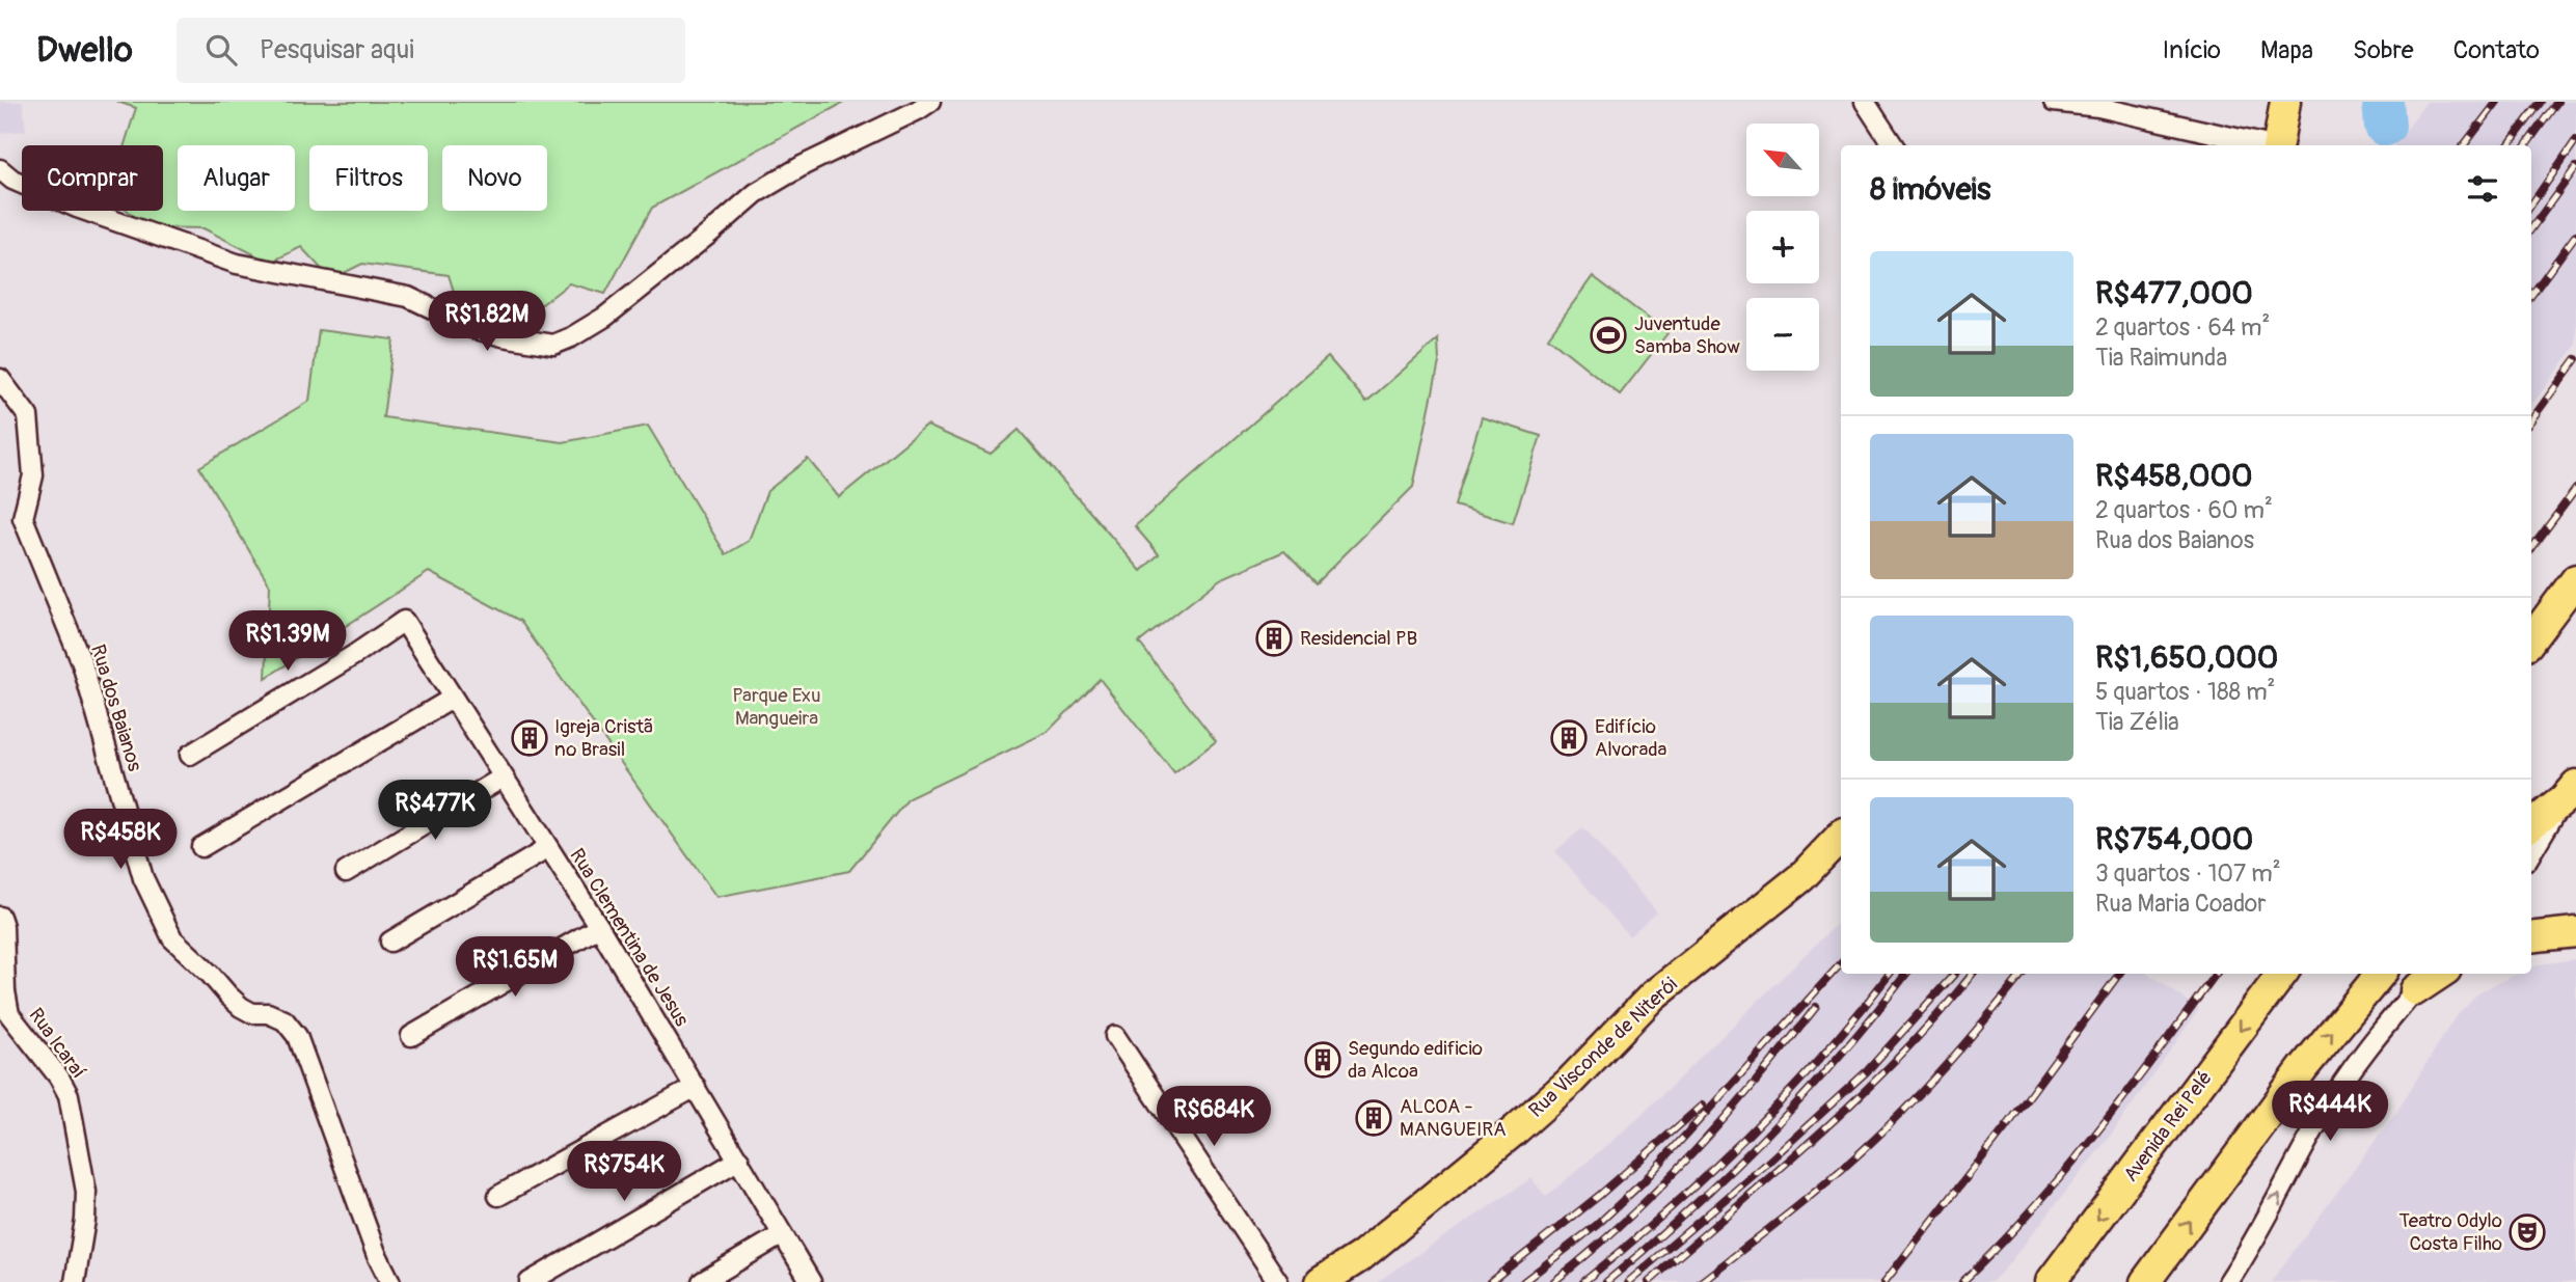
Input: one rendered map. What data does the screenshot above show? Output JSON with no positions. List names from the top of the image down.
{
  "streets": {
    "main road": ["Rua Visconde de Niterói", "Avenida Rei Pelé"],
    "street": ["Rua dos Baianos", "Rua Clementina de Jesus", "Rua Icaraí"]
  },
  "parks": ["Parque Exu Mangueira"],
  "places": {
    "sports": ["Juventude Samba Show"],
    "building": [
      "Residencial PB",
      "Igreja Cristã no Brasil",
      "Edifício Alvorada",
      "Segundo edificio da Alcoa",
      "ALCOA - MANGUEIRA"
    ],
    "theatre": ["Teatro Odylo Costa Filho"]
  },
  "north": "top left",
  "page": {
    "header": "Dwello",
    "search": "Pesquisar aqui",
    "nav": [
      "Início",
      "Mapa",
      "Sobre",
      "Contato"
    ],
    "map_buttons": ["+", "−"],
    "chip": [
      "Comprar",
      "Alugar",
      "Filtros",
      "Novo"
    ],
    "heading": "8 imóveis",
    "list": [
      {
        "name": "R$477,000",
        "note": "2 quartos · 64 m² · Tia Raimunda"
      },
      {
        "name": "R$458,000",
        "note": "2 quartos · 60 m² · Rua dos Baianos"
      },
      {
        "name": "R$1,650,000",
        "note": "5 quartos · 188 m² · Tia Zélia"
      },
      {
        "name": "R$754,000",
        "note": "3 quartos · 107 m² · Rua Maria Coador"
      }
    ],
    "price": [
      "R$1.82M",
      "R$1.39M",
      "R$477K",
      "R$458K",
      "R$1.65M",
      "R$444K",
      "R$684K",
      "R$754K"
    ]
  }
}
